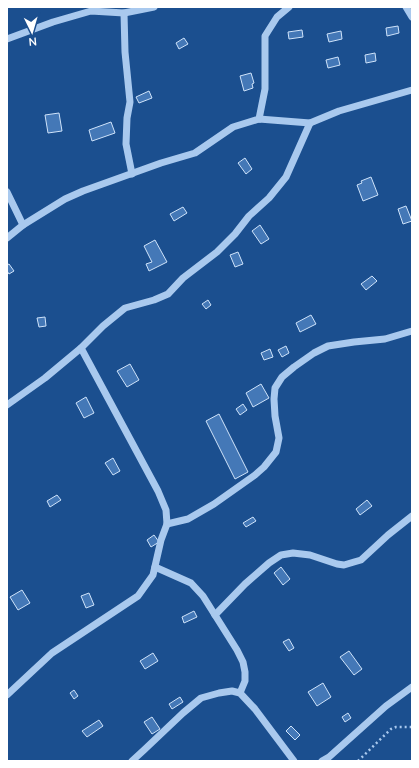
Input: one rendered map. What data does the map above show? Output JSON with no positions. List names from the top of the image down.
{
  "north": "bottom"
}
